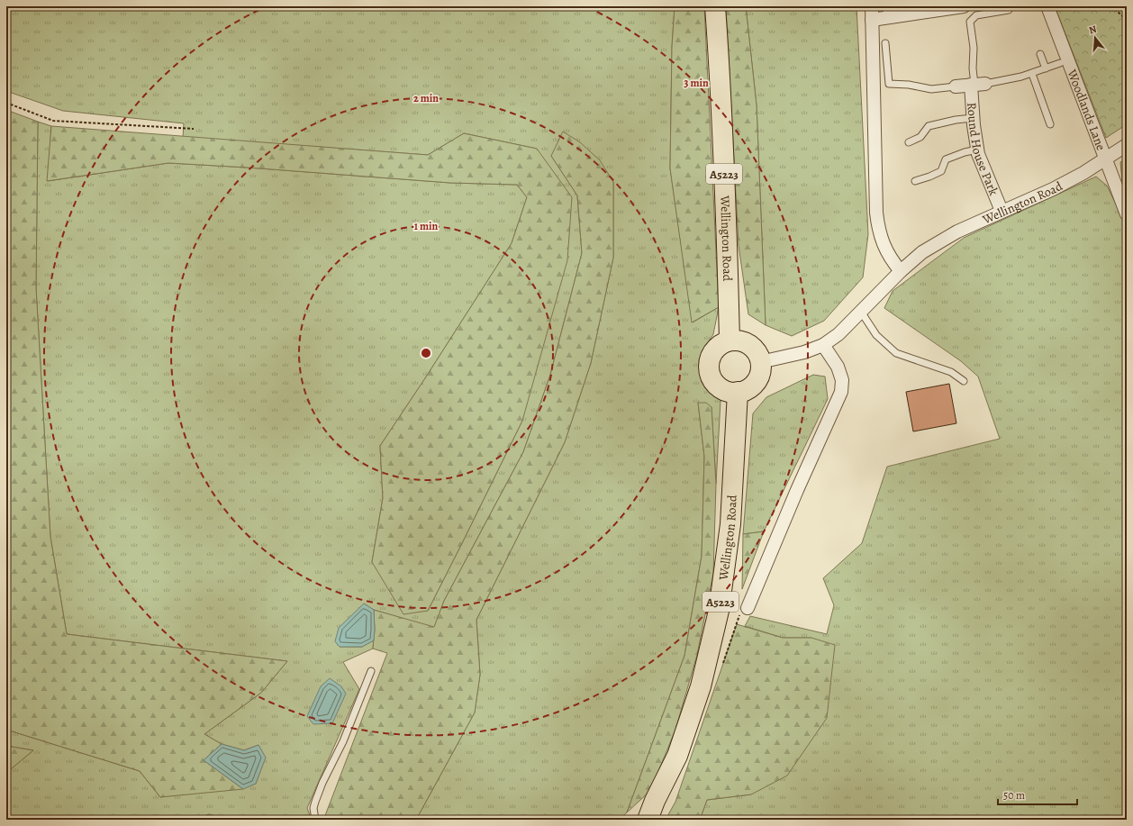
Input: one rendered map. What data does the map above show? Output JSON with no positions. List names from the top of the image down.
{
  "streets": {
    "main road": ["A5223", "Wellington Road"],
    "street": ["Woodlands Lane", "Round House Park"]
  },
  "crossings": [
    ["Woodlands Lane", "Wellington Road"],
    ["Round House Park", "Wellington Road"]
  ],
  "scale_bar": "50 m",
  "north": "top",
  "rings": ["3 min", "2 min", "1 min"]
}
